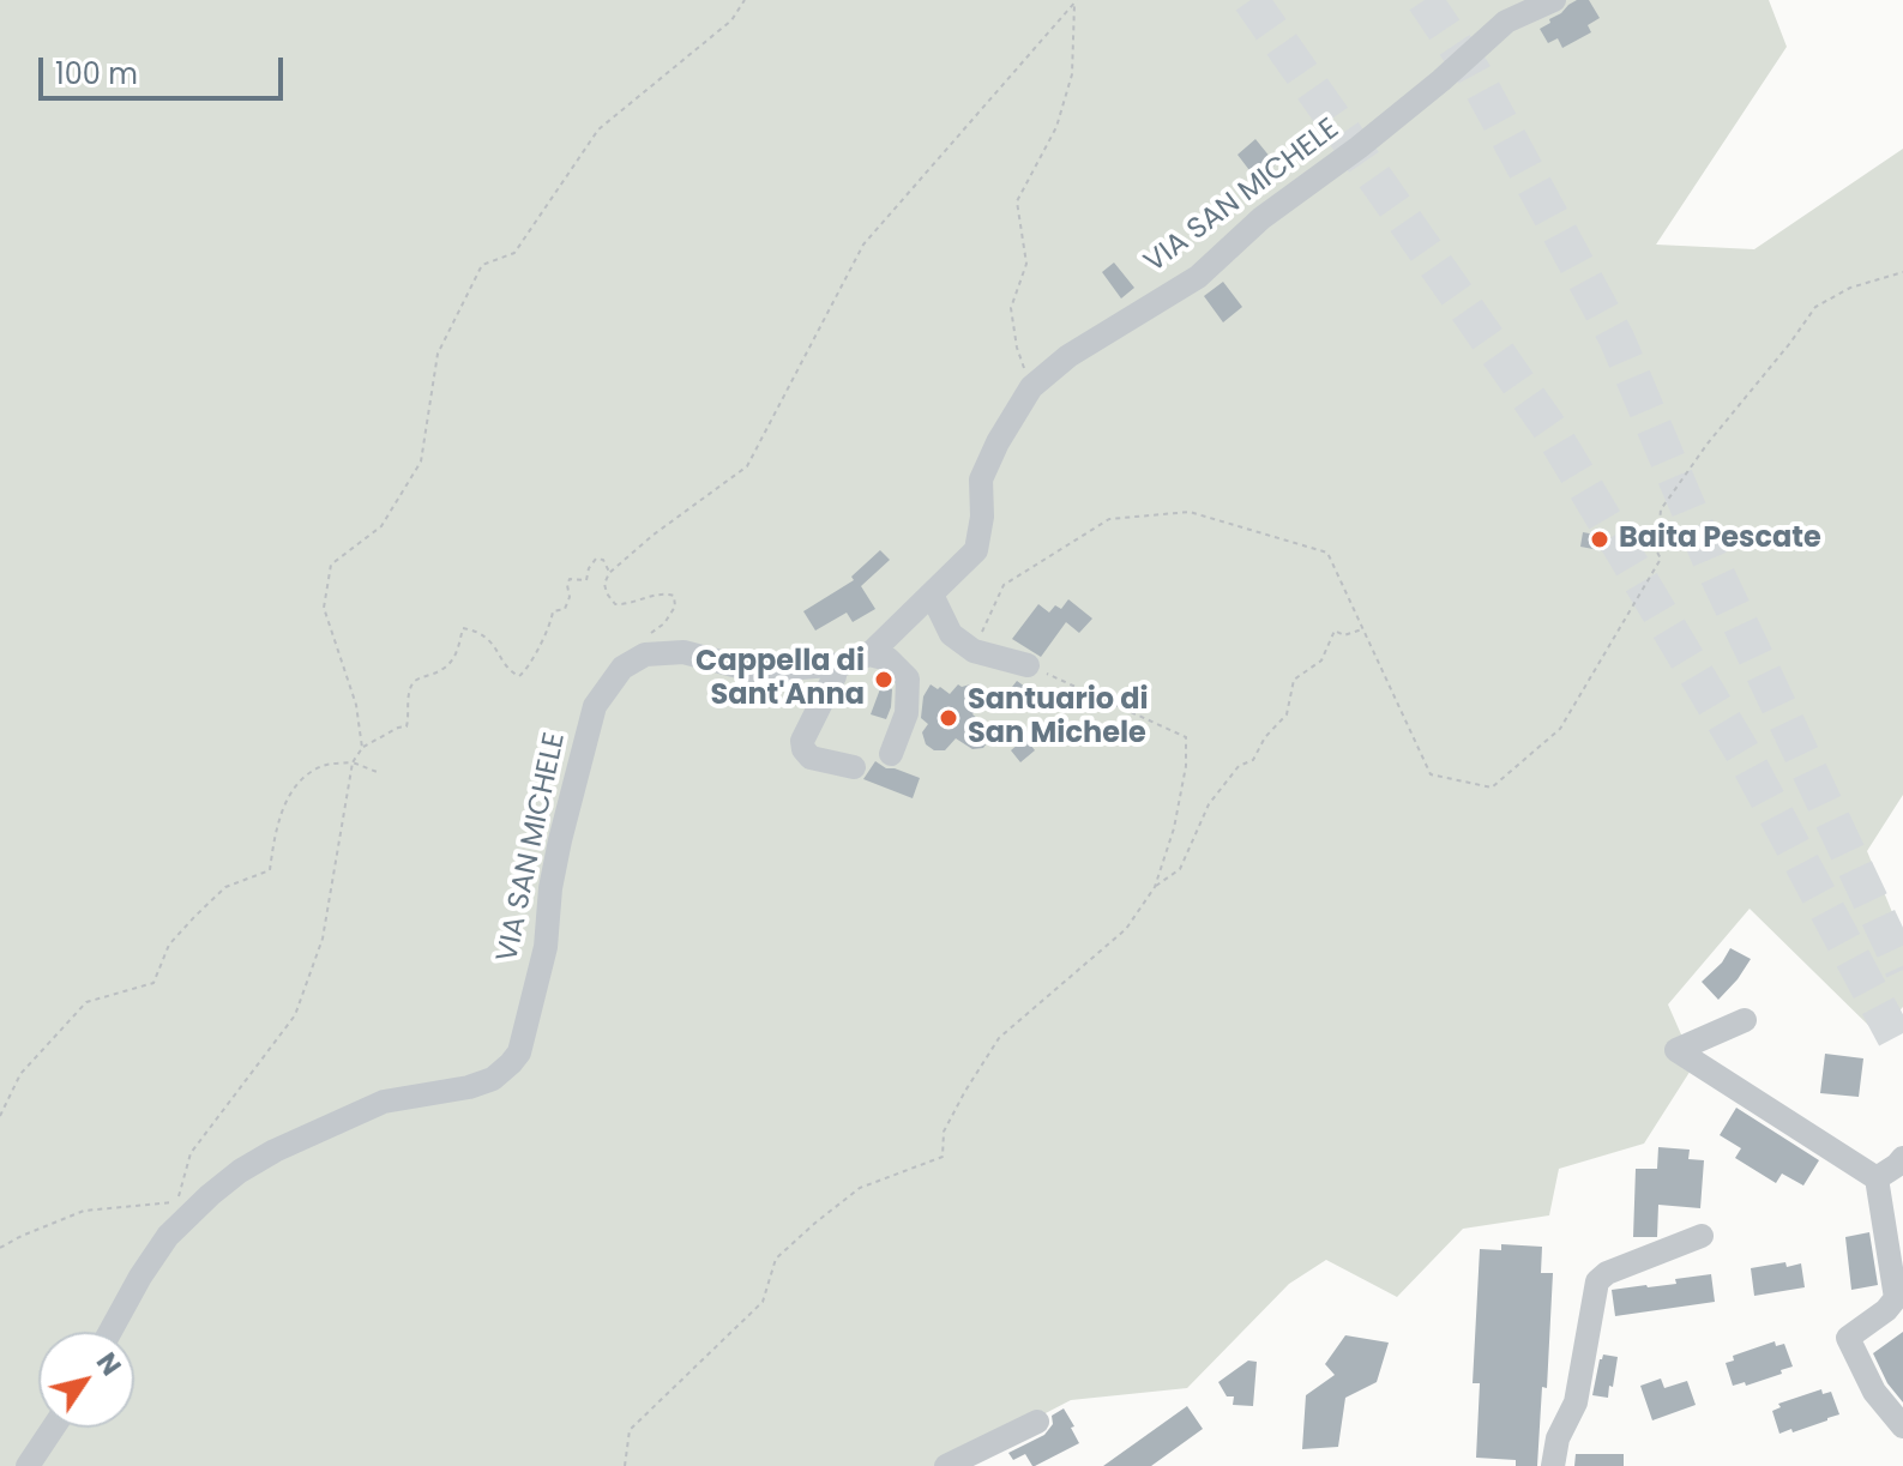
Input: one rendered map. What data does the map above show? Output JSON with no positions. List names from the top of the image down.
{
  "streets": {
    "street": ["VIA SAN MICHELE"]
  },
  "places": ["Baita Pescate", "Cappella di Sant'Anna", "Santuario di San Michele"],
  "scale_bar": "100 m",
  "north": "top right"
}
